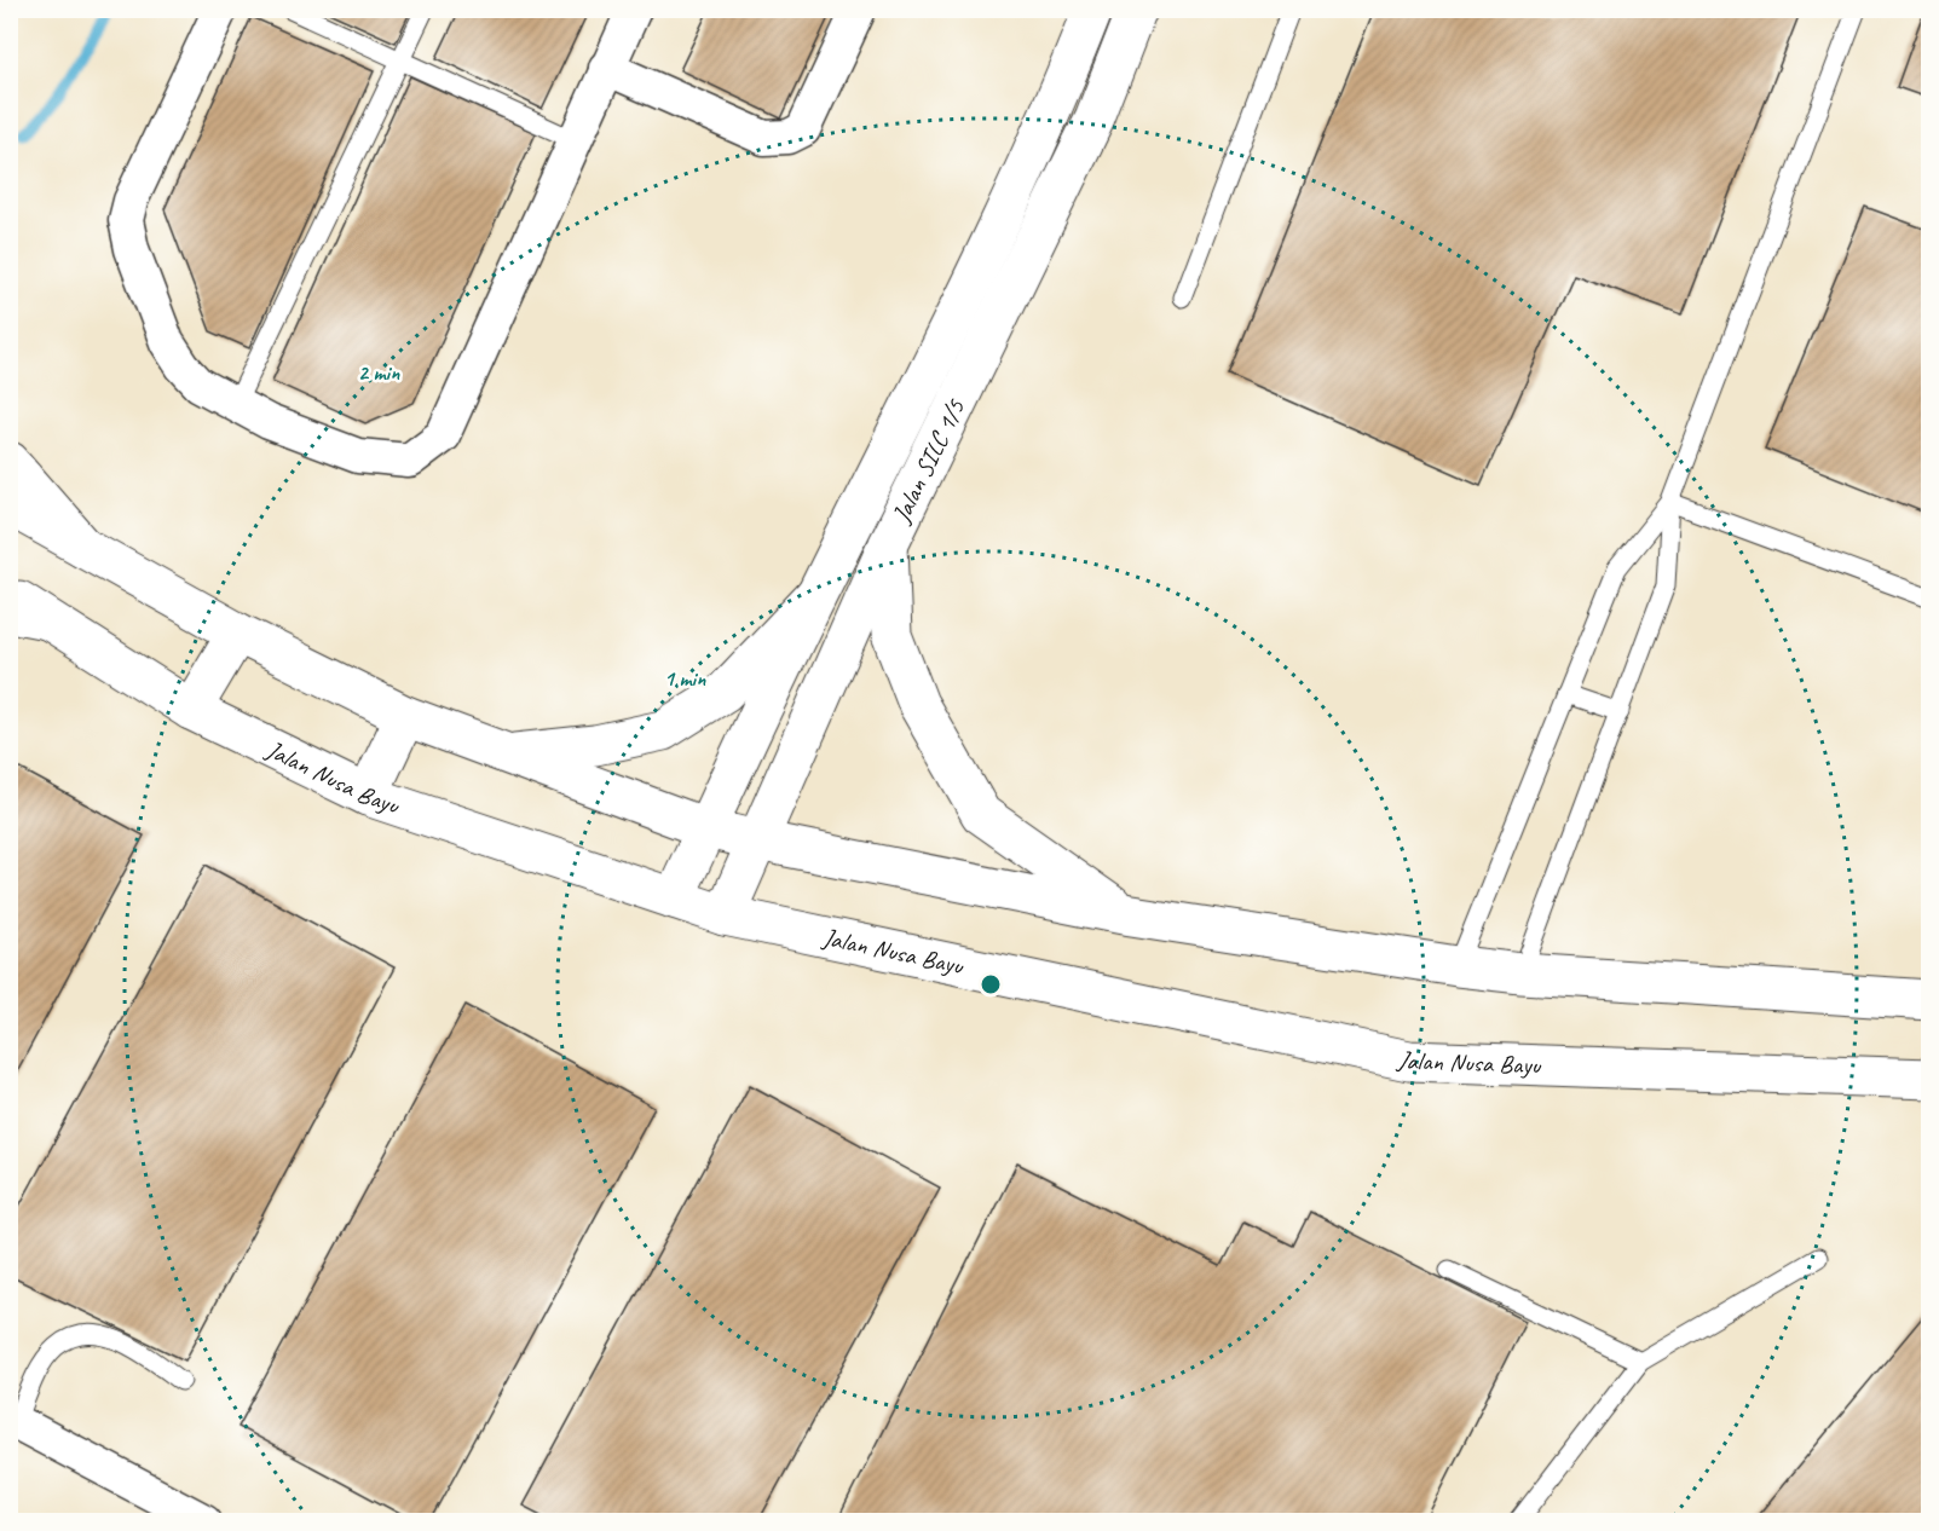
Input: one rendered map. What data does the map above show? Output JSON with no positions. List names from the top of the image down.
{
  "streets": {
    "main road": ["Jalan SILC 1/5", "Jalan Nusa Bayu"]
  },
  "crossings": [
    ["Jalan SILC 1/5", "Jalan Nusa Bayu"]
  ],
  "rings": ["2 min", "1 min"]
}
